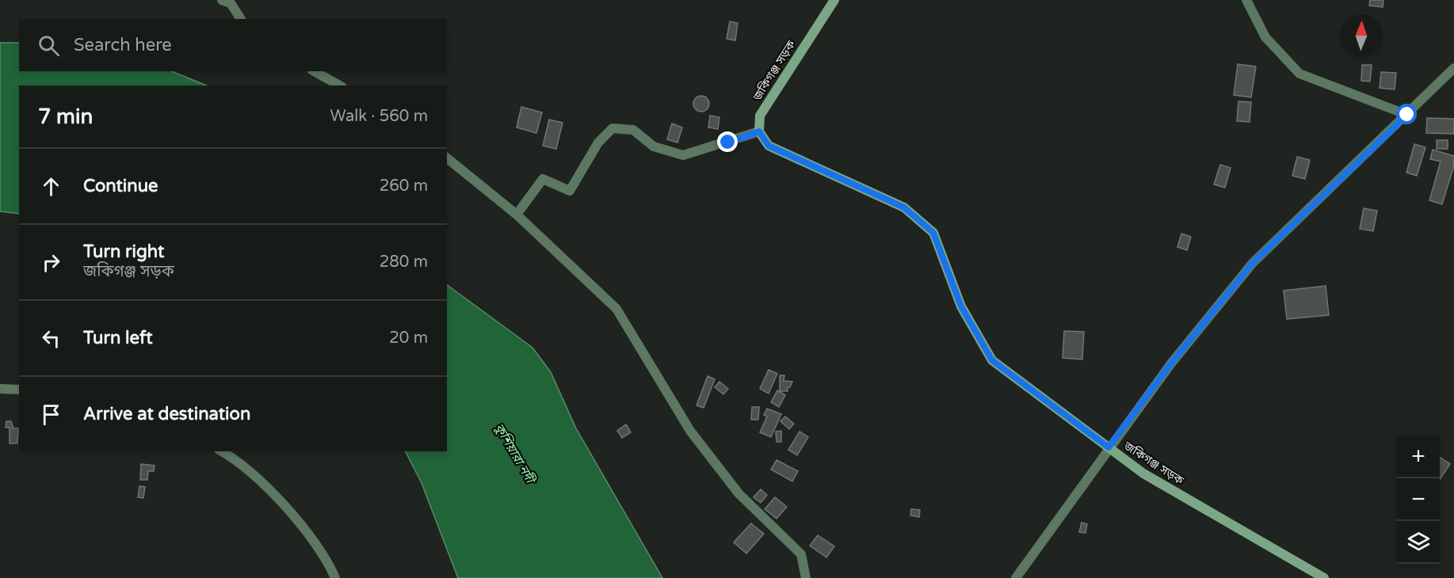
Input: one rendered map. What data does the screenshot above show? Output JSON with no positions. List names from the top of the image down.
{
  "streets": {
    "main road": ["জকিগঞ্জ সড়ক"]
  },
  "water": ["কুশিয়ারা নদী"],
  "north": "top",
  "page": {
    "search": "Search here",
    "heading": ["7 min", "Walk · 560 m"],
    "list": [
      ["Continue", "260 m"],
      ["Turn right", "জকিগঞ্জ সড়ক", "280 m"],
      ["Turn left", "20 m"],
      "Arrive at destination"
    ],
    "map_buttons": ["+", "−"]
  }
}
